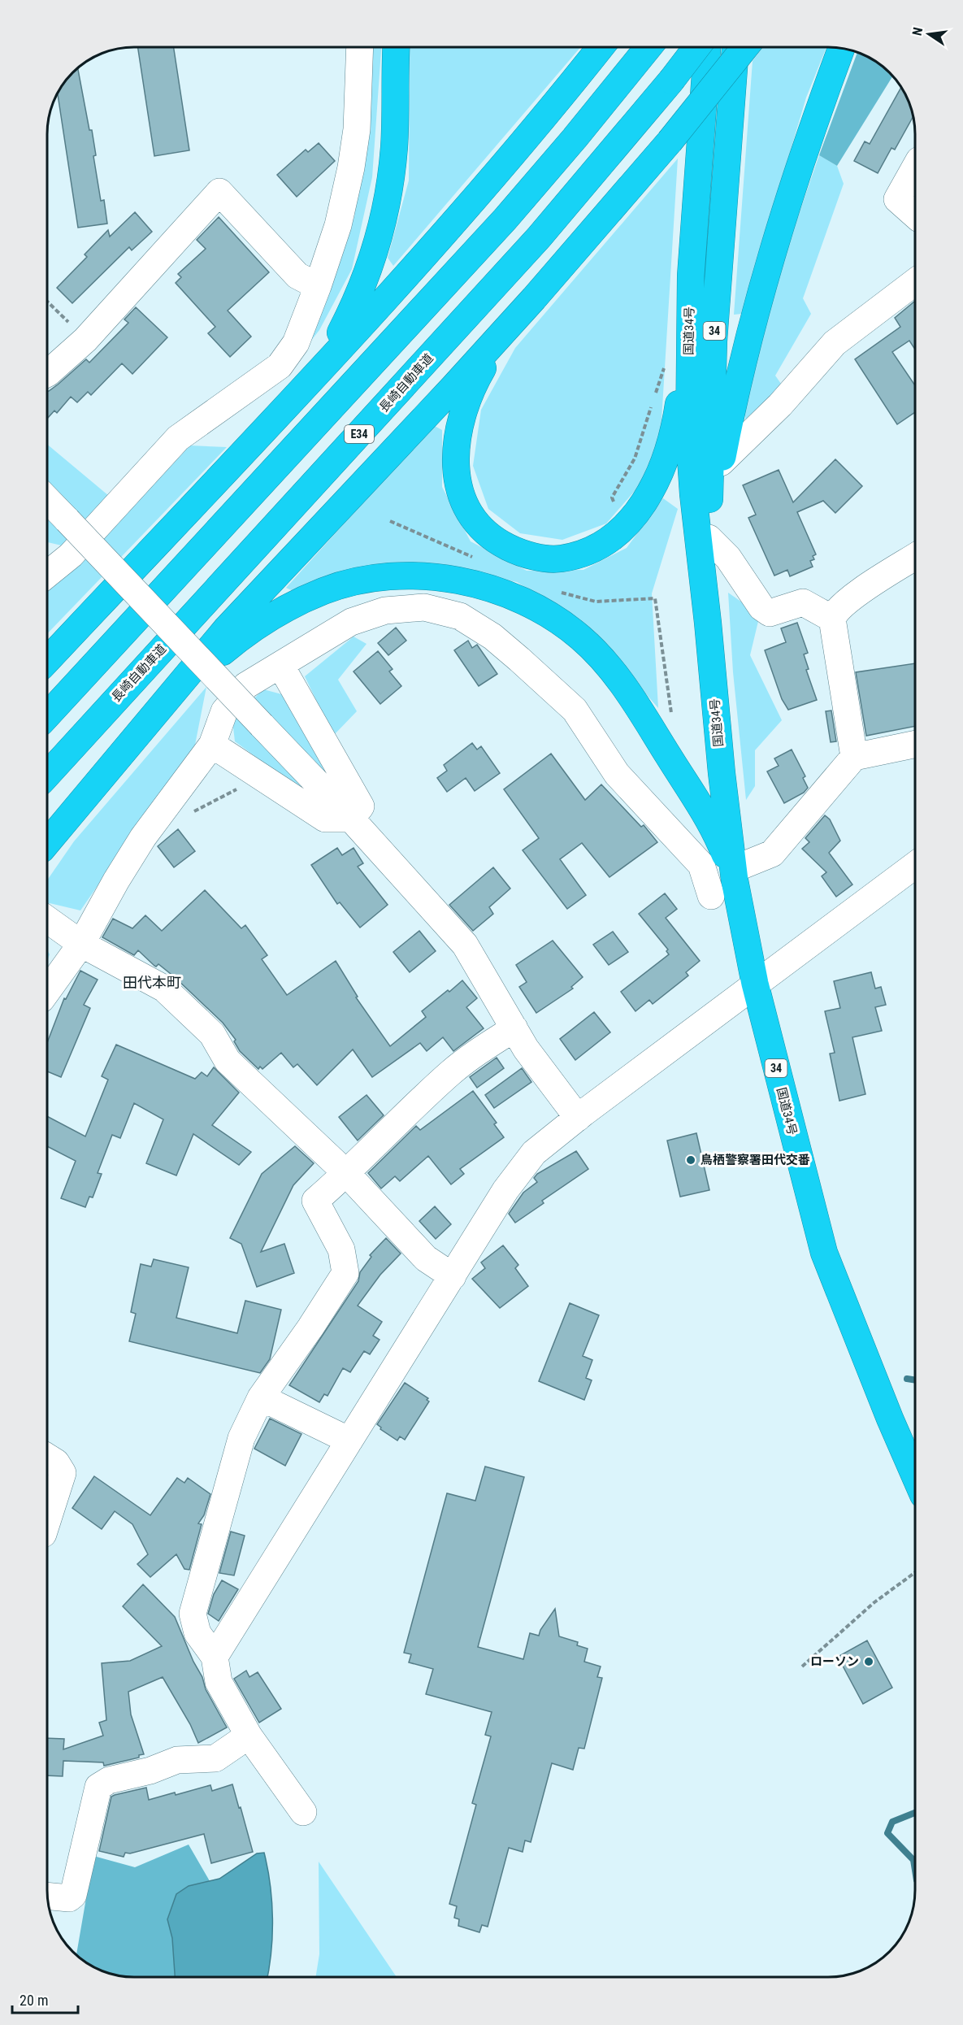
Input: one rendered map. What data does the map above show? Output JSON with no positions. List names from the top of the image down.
{
  "streets": {
    "highway": [
      "国道34号",
      "34",
      "長崎自動車道",
      "E34"
    ]
  },
  "districts": ["田代本町"],
  "places": ["鳥栖警察署田代交番", "ローソン"],
  "scale_bar": "20 m",
  "north": "left"
}
